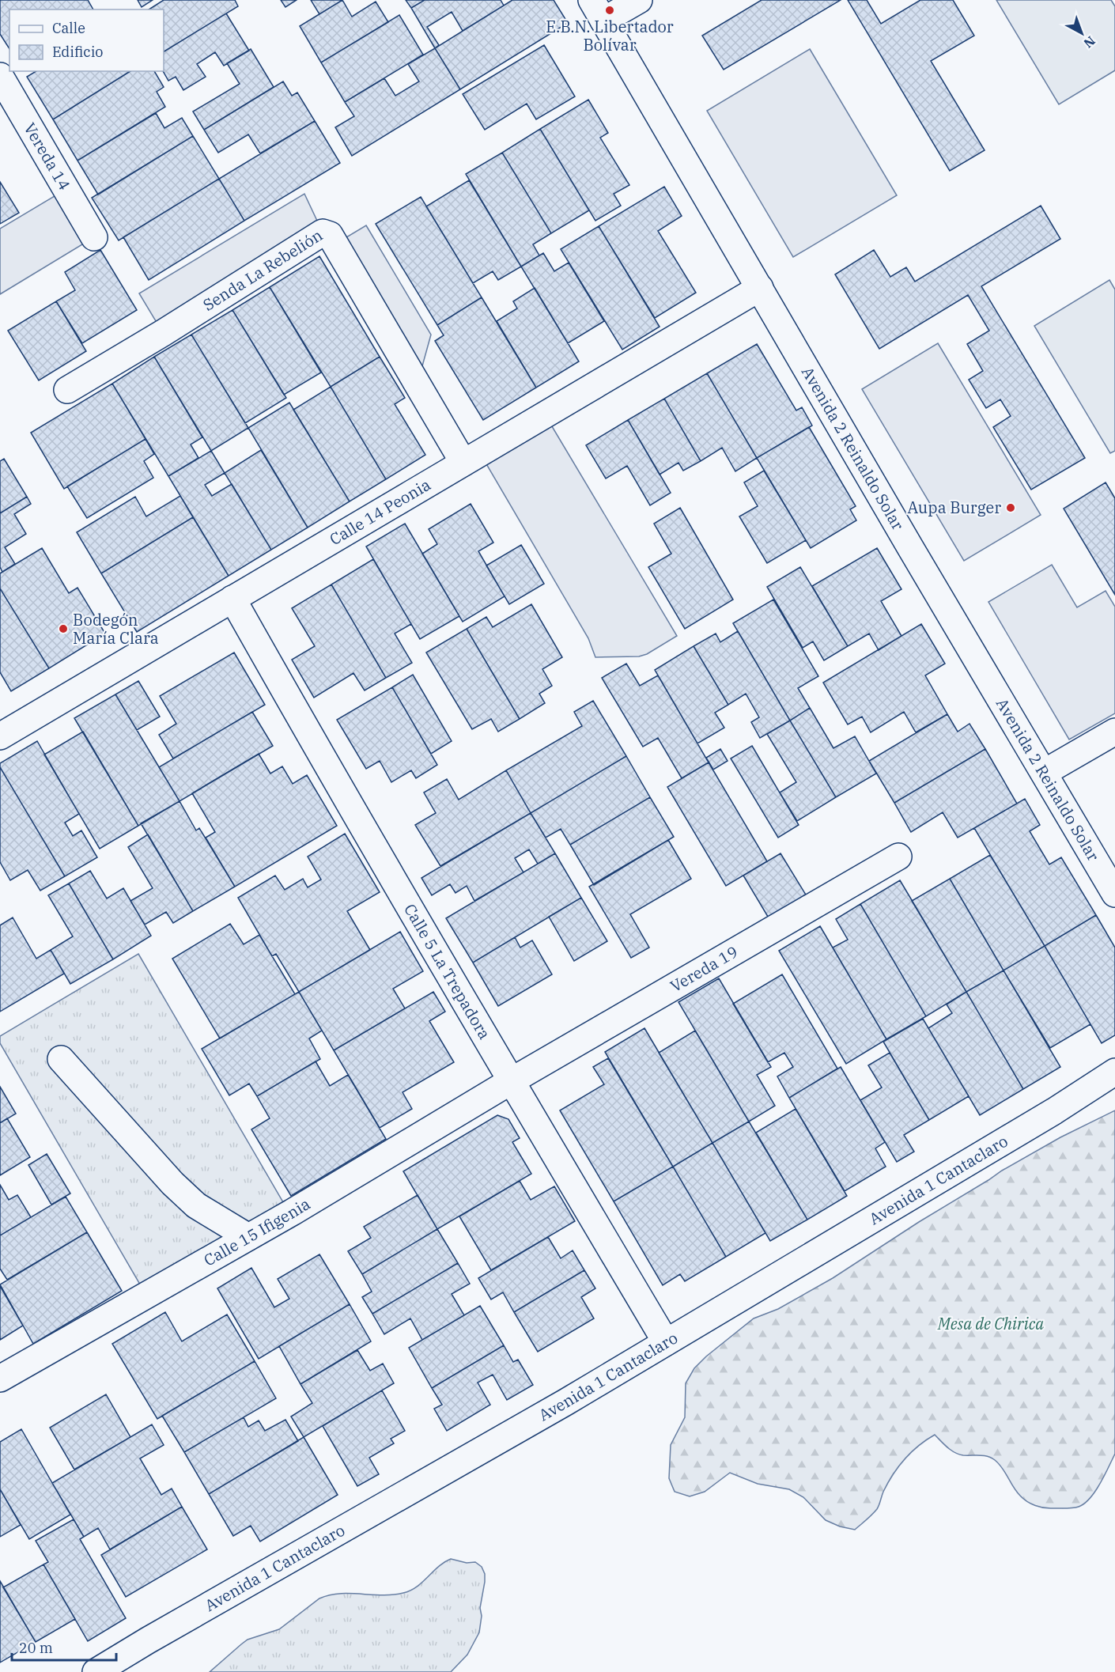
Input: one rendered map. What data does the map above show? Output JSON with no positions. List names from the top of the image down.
{
  "streets": {
    "street": [
      "Vereda 14",
      "Senda La Rebelión",
      "Avenida 2 Reinaldo Solar",
      "Calle 14 Peonia",
      "Vereda 19",
      "Calle 5 La Trepadora",
      "Avenida 1 Cantaclaro",
      "Calle 15 Ifigenia"
    ]
  },
  "crossings": [
    ["Senda La Rebelión", "Calle 14 Peonia"],
    ["Avenida 2 Reinaldo Solar", "Calle 14 Peonia"],
    ["Calle 14 Peonia", "Calle 5 La Trepadora"],
    ["Vereda 19", "Calle 5 La Trepadora"],
    ["Vereda 19", "Calle 15 Ifigenia"],
    ["Calle 5 La Trepadora", "Avenida 1 Cantaclaro"],
    ["Calle 5 La Trepadora", "Calle 15 Ifigenia"]
  ],
  "parks": ["Mesa de Chirica"],
  "places": ["E.B.N. Libertador Bolívar", "Aupa Burger", "Bodegón María Clara"],
  "legend": ["Calle", "Edificio"],
  "scale_bar": "20 m",
  "north": "bottom right"
}
